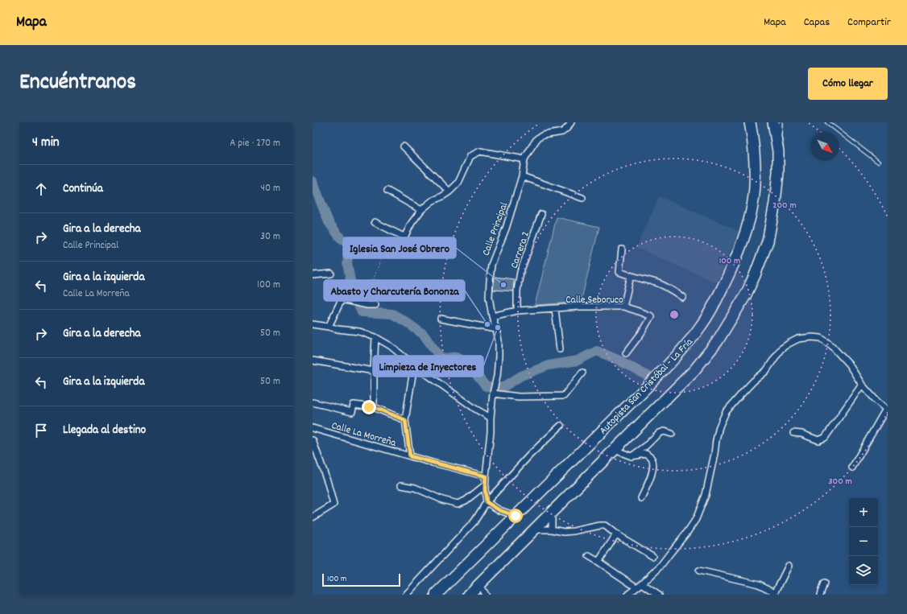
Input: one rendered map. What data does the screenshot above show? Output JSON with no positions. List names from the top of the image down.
{
  "streets": {
    "highway": ["Autopista San Cristóbal - La Fría"],
    "street": [
      "Calle Principal",
      "Carrera 2",
      "Calle Seboruco",
      "Calle La Morreña"
    ]
  },
  "crossings": [
    ["Calle Principal", "Calle Seboruco"],
    ["Calle Principal", "Calle La Morreña"],
    ["Carrera 2", "Calle Seboruco"]
  ],
  "places": ["Iglesia San José Obrero", "Abasto y Charcutería Bononza", "Limpieza de Inyectores"],
  "scale_bar": "100 m",
  "north": "bottom right",
  "page": {
    "header": "Mapa",
    "nav": ["Mapa", "Capas", "Compartir"],
    "title": "Encuéntranos",
    "buttons": "Cómo llegar",
    "heading": ["4 min", "A pie · 270 m"],
    "list": [
      ["Continúa", "40 m"],
      ["Gira a la derecha", "Calle Principal", "30 m"],
      ["Gira a la izquierda", "Calle La Morreña", "100 m"],
      ["Gira a la derecha", "50 m"],
      ["Gira a la izquierda", "50 m"],
      "Llegada al destino"
    ],
    "map_buttons": ["+", "−"],
    "scale": "100 m"
  },
  "rings": ["200 m", "100 m", "300 m"]
}
